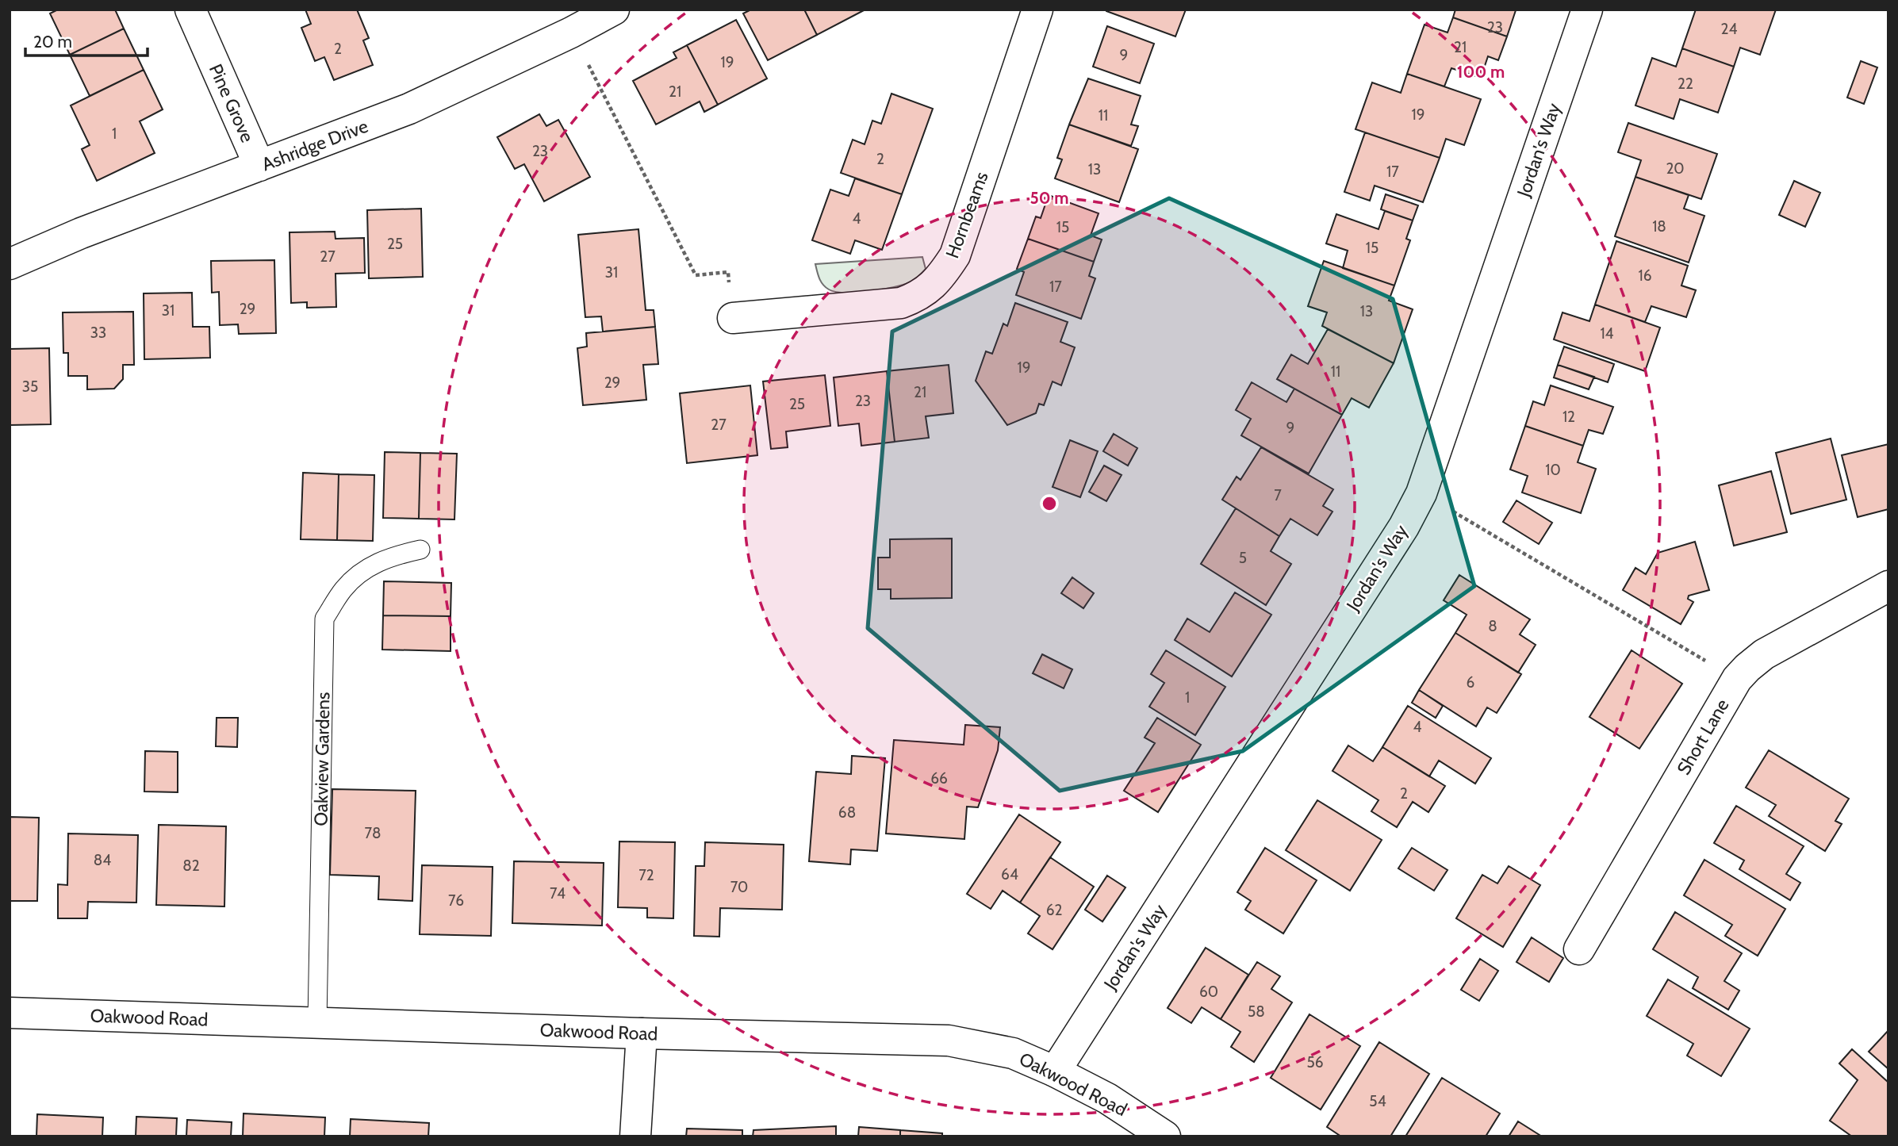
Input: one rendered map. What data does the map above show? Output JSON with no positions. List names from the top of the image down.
{
  "streets": {
    "street": [
      "Pine Grove",
      "Ashridge Drive",
      "Jordan's Way",
      "Hornbeams",
      "Short Lane",
      "Oakwood Road"
    ],
    "lane": ["Oakview Gardens"]
  },
  "crossings": [
    ["Pine Grove", "Ashridge Drive"],
    ["Jordan's Way", "Oakwood Road"],
    ["Oakview Gardens", "Oakwood Road"]
  ],
  "house_numbers": [
    "23",
    "24",
    "21",
    "2",
    "9",
    "19",
    "22",
    "21",
    "19",
    "11",
    "1",
    "23",
    "2",
    "20",
    "13",
    "17",
    "4",
    "18",
    "15",
    "25",
    "15",
    "27",
    "31",
    "16",
    "17",
    "29",
    "31",
    "13",
    "33",
    "14",
    "19",
    "11",
    "29",
    "35",
    "21",
    "23",
    "25",
    "12",
    "27",
    "9",
    "10",
    "7",
    "5",
    "8",
    "6",
    "1",
    "4",
    "66",
    "2",
    "68",
    "78",
    "84",
    "82",
    "64",
    "72",
    "70",
    "74",
    "76",
    "62",
    "60",
    "58",
    "56",
    "54"
  ],
  "scale_bar": "20 m",
  "rings": ["100 m", "50 m"]
}
